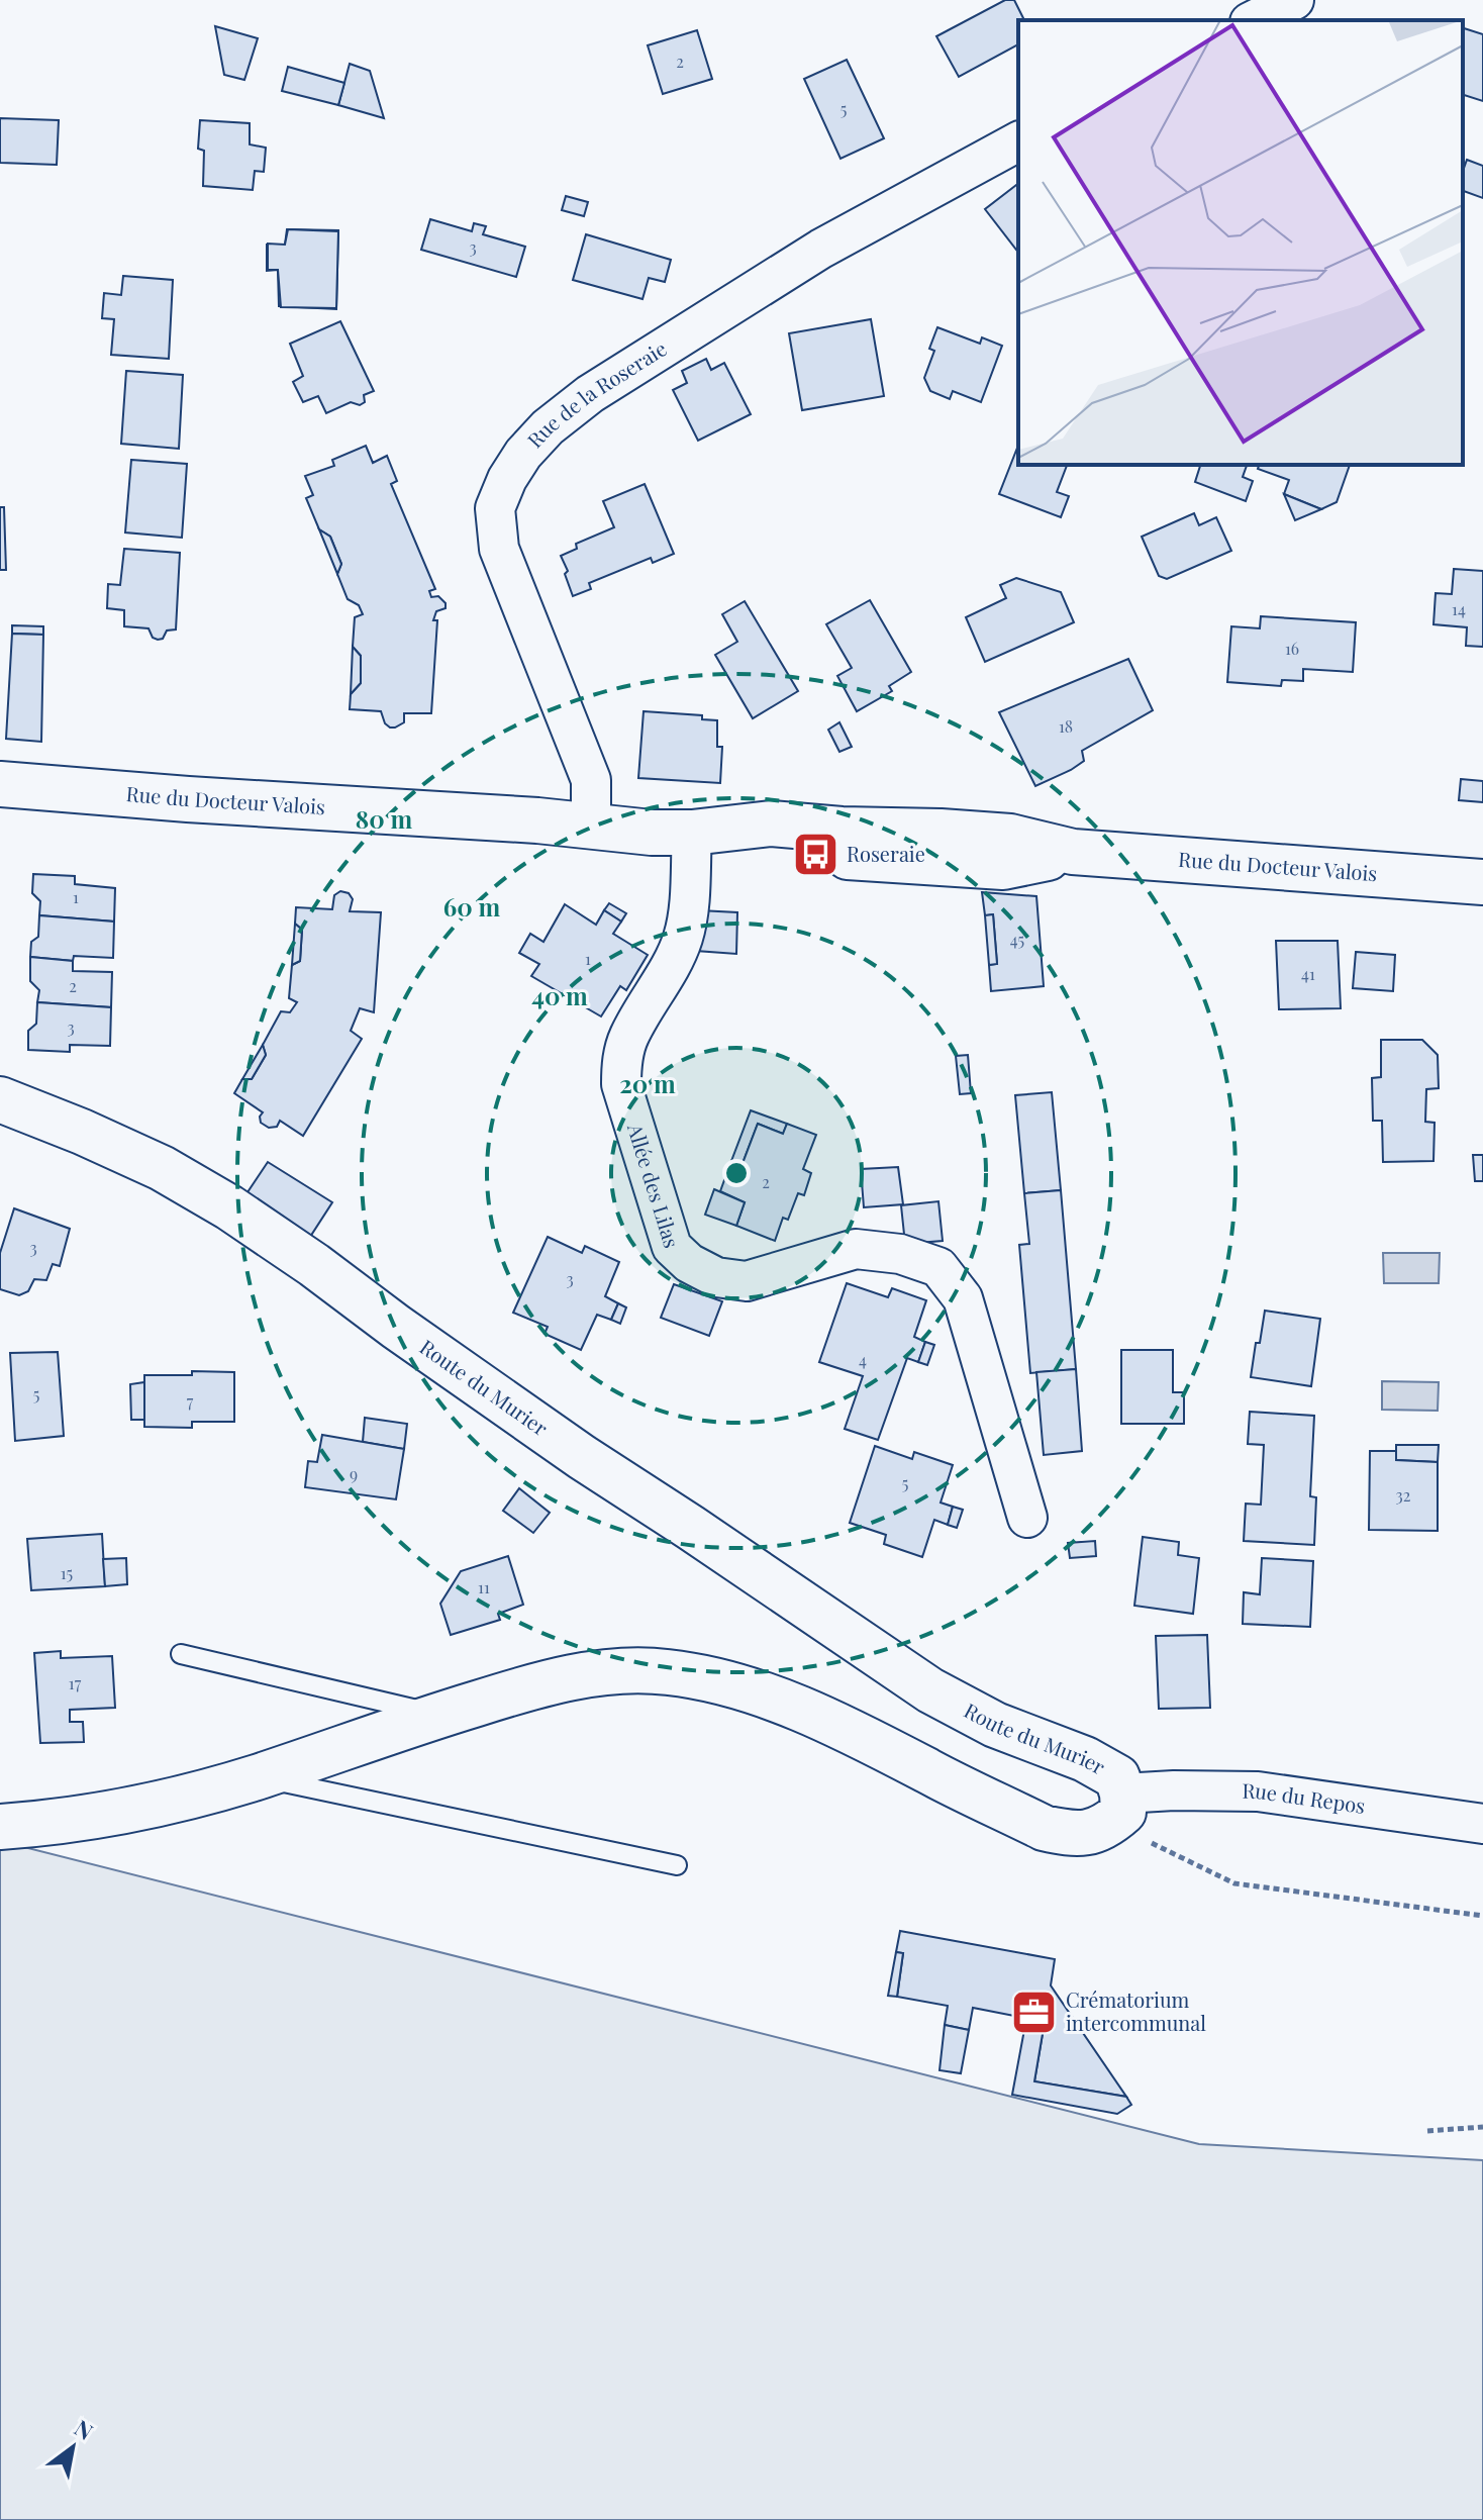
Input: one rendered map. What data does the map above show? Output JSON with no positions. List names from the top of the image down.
{
  "streets": {
    "street": [
      "Rue de la Roseraie",
      "Rue du Docteur Valois",
      "Allée des Lilas",
      "Route du Murier",
      "Rue du Repos"
    ]
  },
  "crossings": [
    ["Rue de la Roseraie", "Rue du Docteur Valois"],
    ["Rue du Docteur Valois", "Allée des Lilas"],
    ["Route du Murier", "Rue du Repos"]
  ],
  "places": {
    "bus stop": ["Roseraie"],
    "office": ["Crématorium intercommunal"]
  },
  "house_numbers": [
    "2",
    "5",
    "3",
    "14",
    "16",
    "18",
    "1",
    "45",
    "1",
    "41",
    "2",
    "3",
    "2",
    "3",
    "3",
    "4",
    "5",
    "7",
    "9",
    "5",
    "32",
    "15",
    "11",
    "17"
  ],
  "north": "top right",
  "rings": [
    "80 m",
    "60 m",
    "40 m",
    "20 m"
  ]
}
